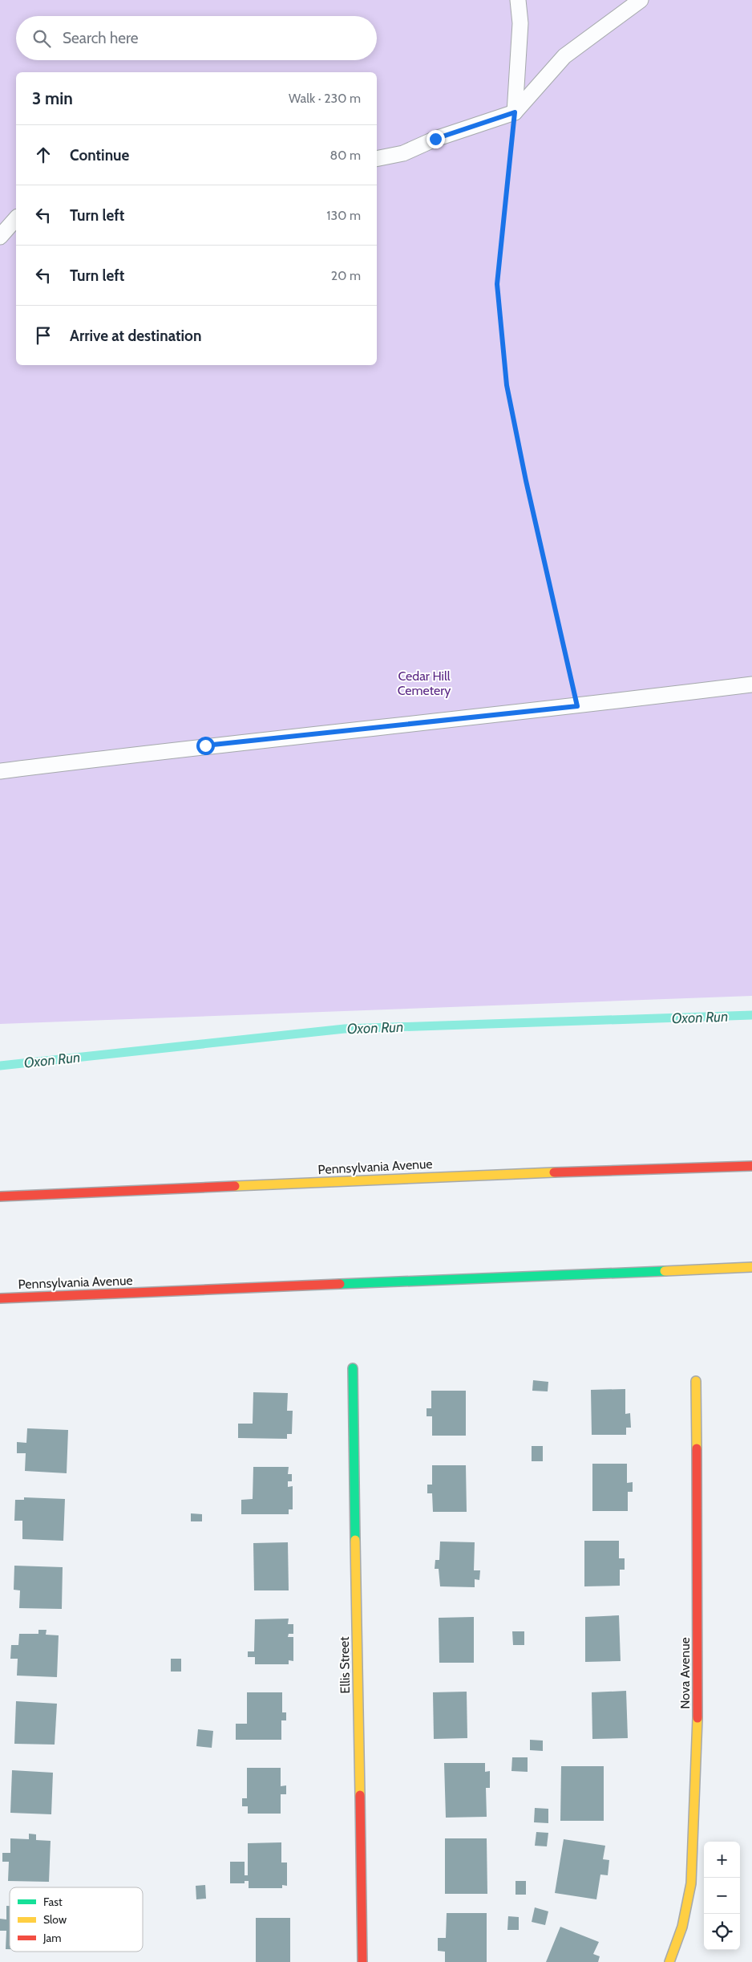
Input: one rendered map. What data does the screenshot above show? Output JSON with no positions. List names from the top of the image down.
{
  "streets": {
    "main road": ["Pennsylvania Avenue", "Ellis Street", "Nova Avenue"]
  },
  "water": ["Oxon Run"],
  "parks": ["Cedar Hill Cemetery"],
  "legend": ["Fast", "Slow", "Jam"],
  "page": {
    "search": "Search here",
    "heading": ["3 min", "Walk · 230 m"],
    "list": [
      ["Continue", "80 m"],
      ["Turn left", "130 m"],
      ["Turn left", "20 m"],
      "Arrive at destination"
    ],
    "map_buttons": ["+", "−"]
  }
}
